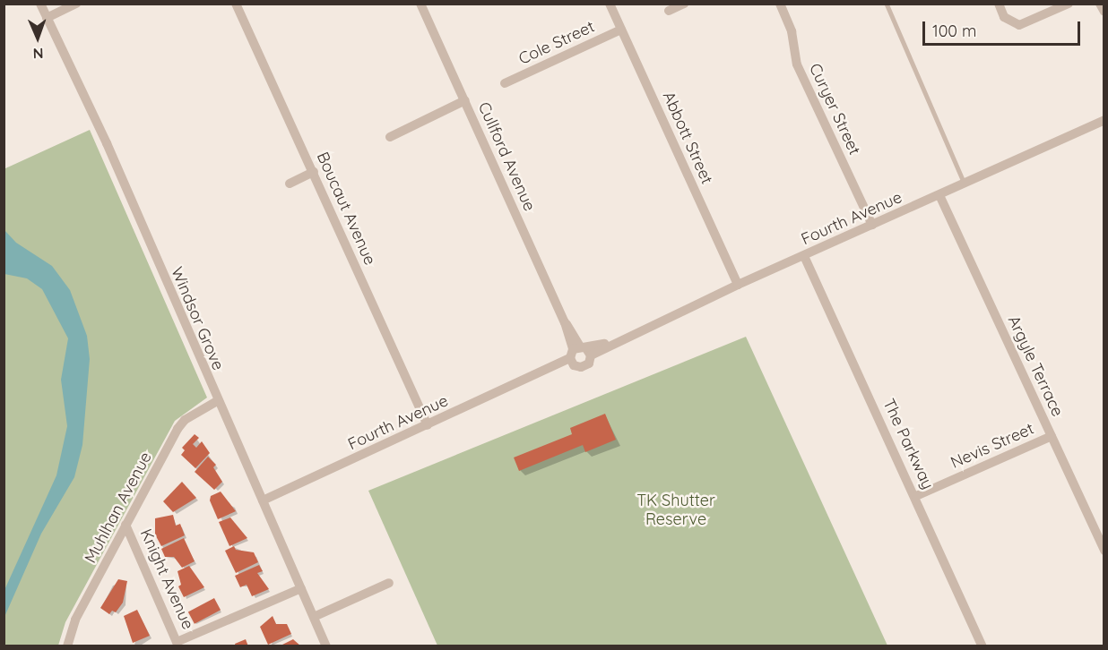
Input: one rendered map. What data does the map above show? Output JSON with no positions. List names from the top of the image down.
{
  "streets": {
    "street": [
      "Cole Street",
      "Curyer Street",
      "Abbott Street",
      "Cullford Avenue",
      "Boucaut Avenue",
      "Fourth Avenue",
      "Windsor Grove",
      "Argyle Terrace",
      "The Parkway",
      "Nevis Street",
      "Muhlhan Avenue",
      "Knight Avenue"
    ]
  },
  "crossings": [
    ["Cole Street", "Abbott Street"],
    ["Curyer Street", "Fourth Avenue"],
    ["Abbott Street", "Fourth Avenue"],
    ["Cullford Avenue", "Fourth Avenue"],
    ["Boucaut Avenue", "Fourth Avenue"],
    ["Fourth Avenue", "Windsor Grove"],
    ["Fourth Avenue", "Argyle Terrace"],
    ["Fourth Avenue", "The Parkway"],
    ["Windsor Grove", "Muhlhan Avenue"],
    ["Windsor Grove", "Knight Avenue"],
    ["Argyle Terrace", "Nevis Street"],
    ["The Parkway", "Nevis Street"],
    ["Muhlhan Avenue", "Knight Avenue"]
  ],
  "parks": ["TK Shutter Reserve"],
  "scale_bar": "100 m",
  "north": "bottom"
}
